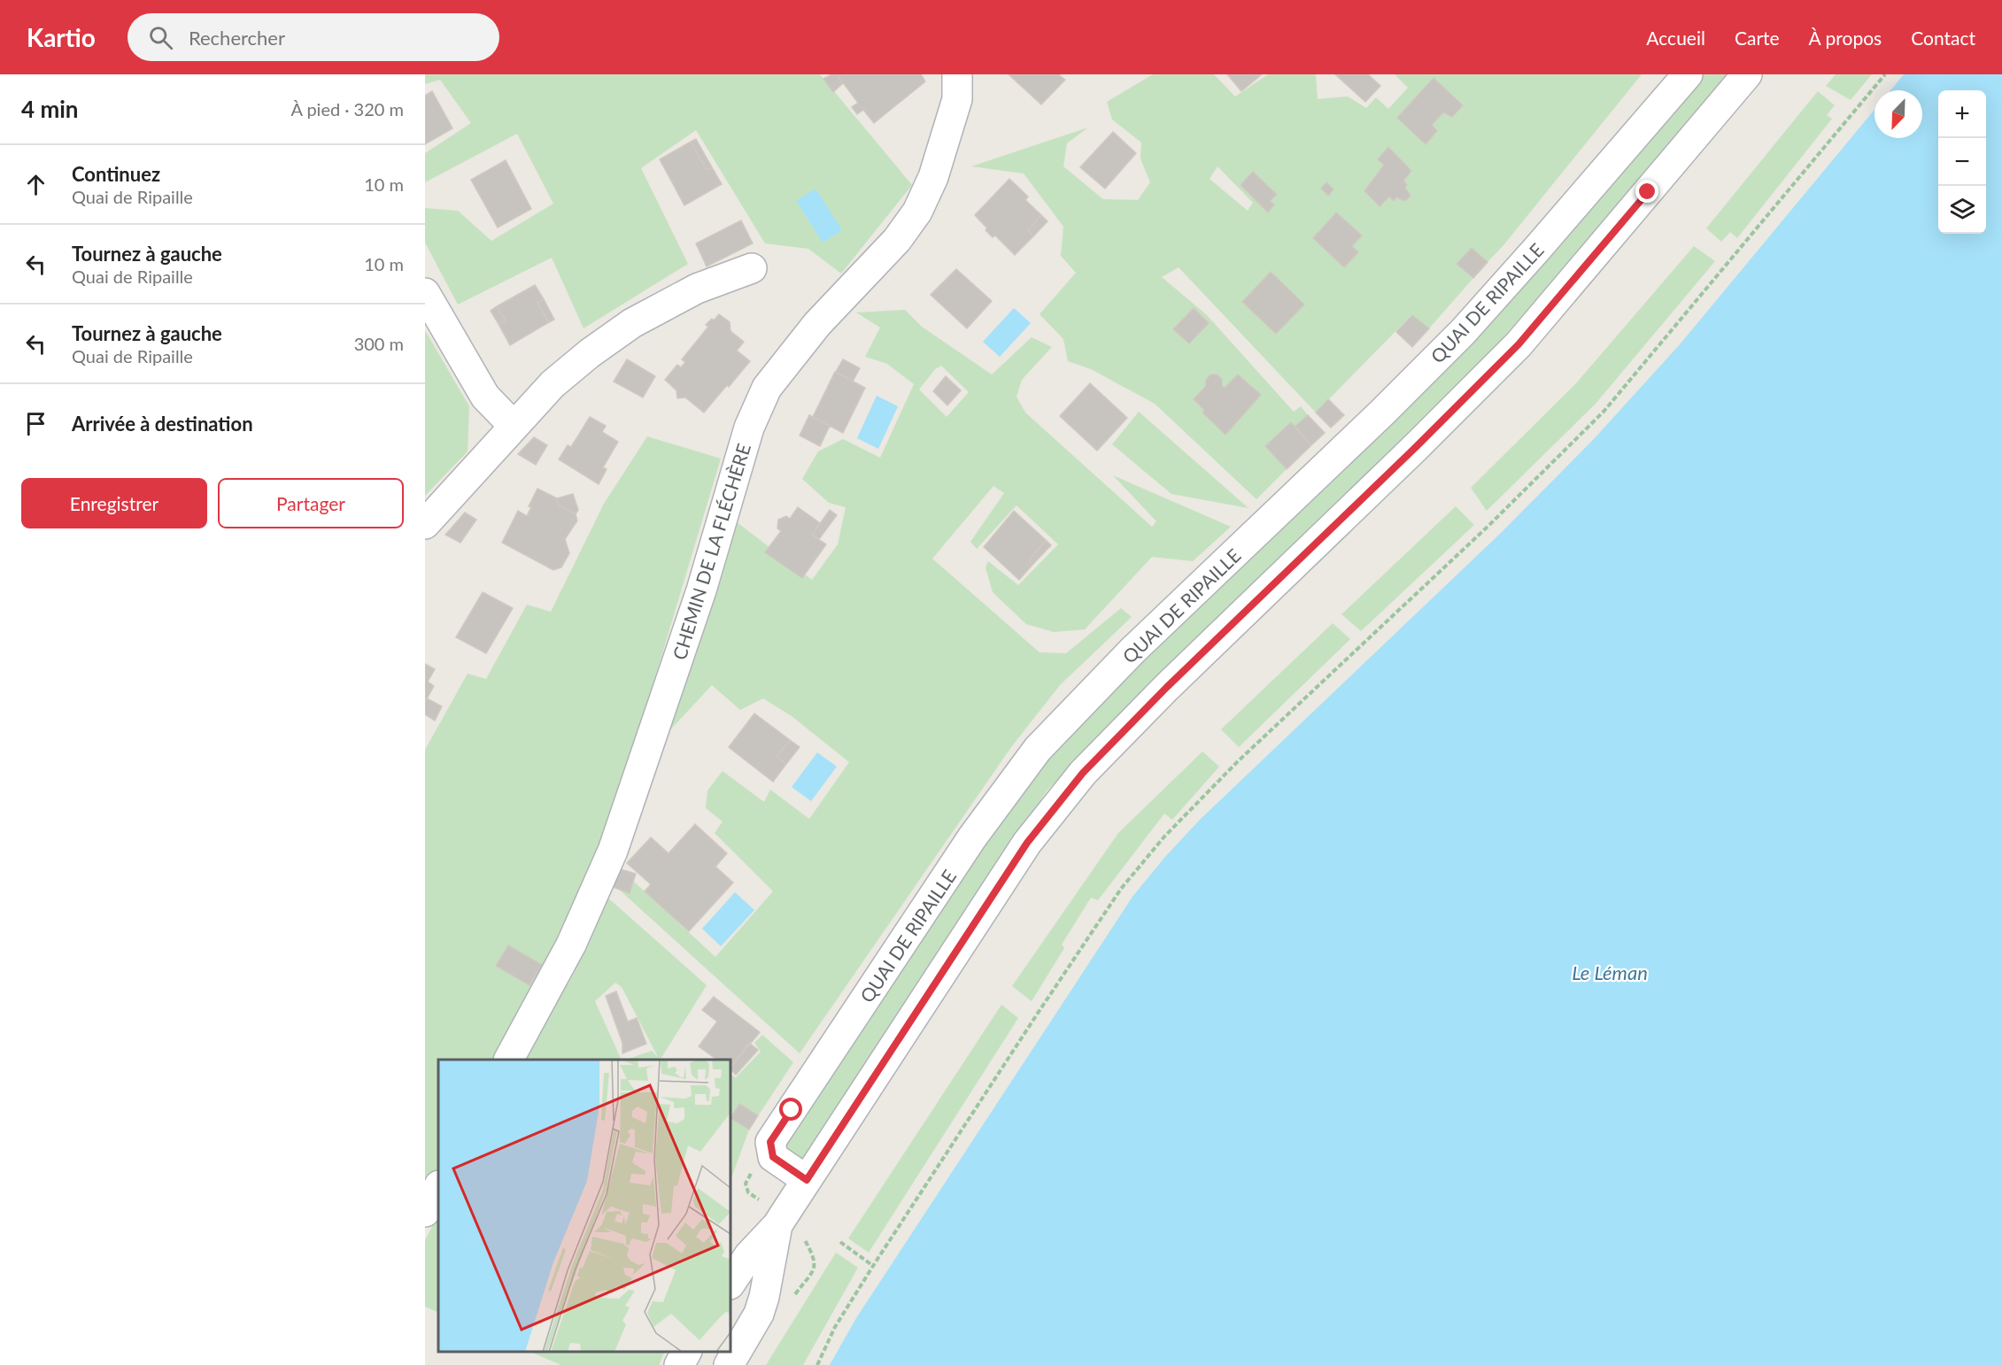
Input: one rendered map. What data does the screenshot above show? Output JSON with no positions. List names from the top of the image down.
{
  "streets": {
    "street": ["QUAI DE RIPAILLE", "CHEMIN DE LA FLÉCHÈRE"]
  },
  "water": ["Le Léman"],
  "north": "bottom left",
  "page": {
    "header": "Kartio",
    "search": "Rechercher",
    "nav": [
      "Accueil",
      "Carte",
      "À propos",
      "Contact"
    ],
    "heading": ["4 min", "À pied · 320 m"],
    "map_buttons": ["+", "−"],
    "list": [
      ["Continuez", "Quai de Ripaille", "10 m"],
      ["Tournez à gauche", "Quai de Ripaille", "10 m"],
      ["Tournez à gauche", "Quai de Ripaille", "300 m"],
      "Arrivée à destination"
    ],
    "buttons": ["Enregistrer", "Partager"]
  }
}
